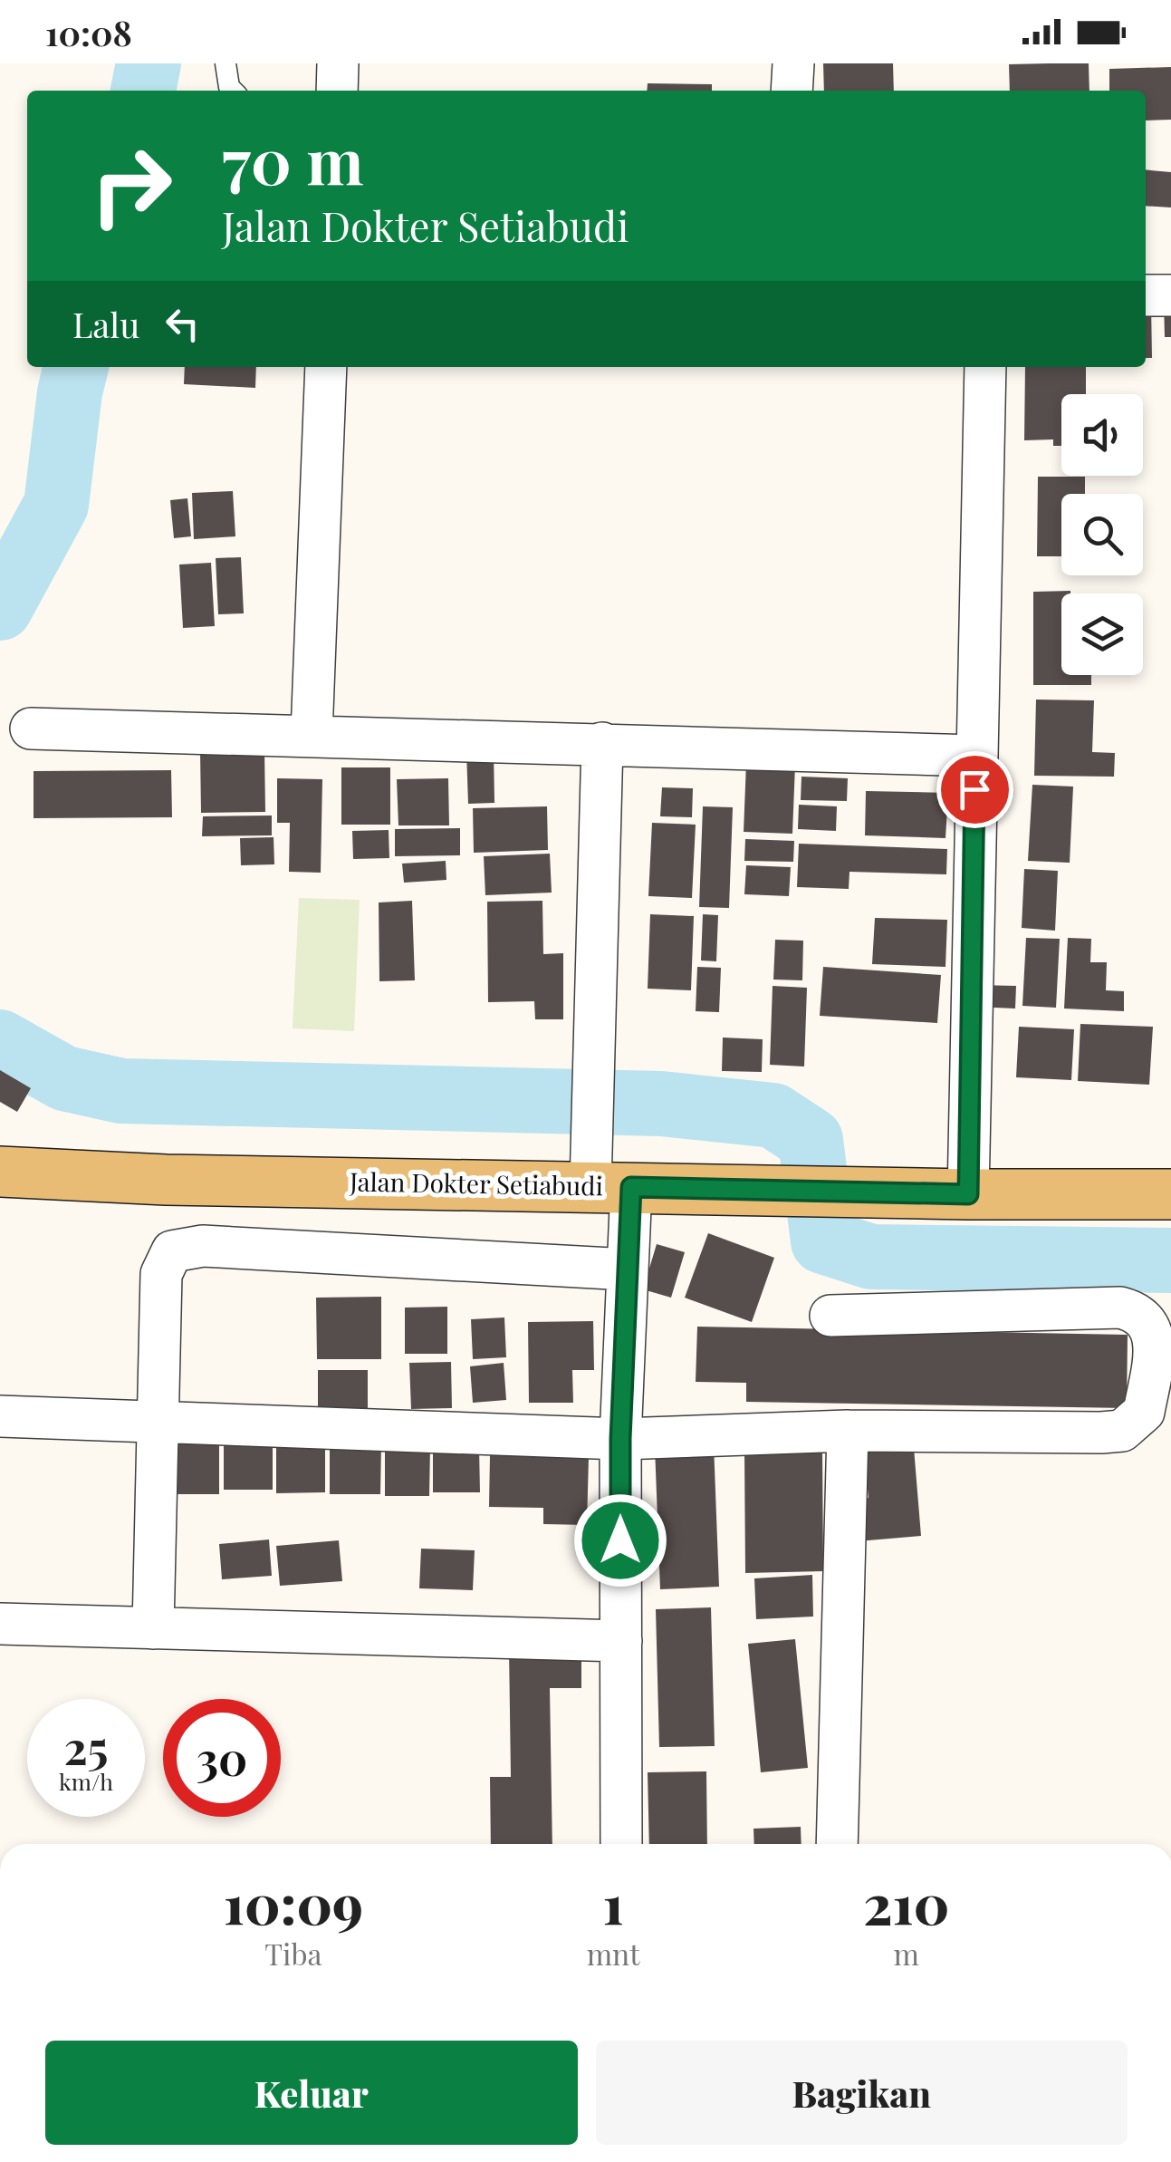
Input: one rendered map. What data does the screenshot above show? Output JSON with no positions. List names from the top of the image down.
{
  "streets": {
    "main road": ["Jalan Dokter Setiabudi"]
  },
  "page": {
    "status": "10:08",
    "turn": ["70 m", "Jalan Dokter Setiabudi"],
    "then": "Lalu",
    "speed": "25 km/h",
    "limit": "30",
    "eta": [
      "10:09",
      "Tiba",
      "1",
      "mnt",
      "210",
      "m"
    ],
    "buttons": ["Keluar", "Bagikan"]
  }
}
